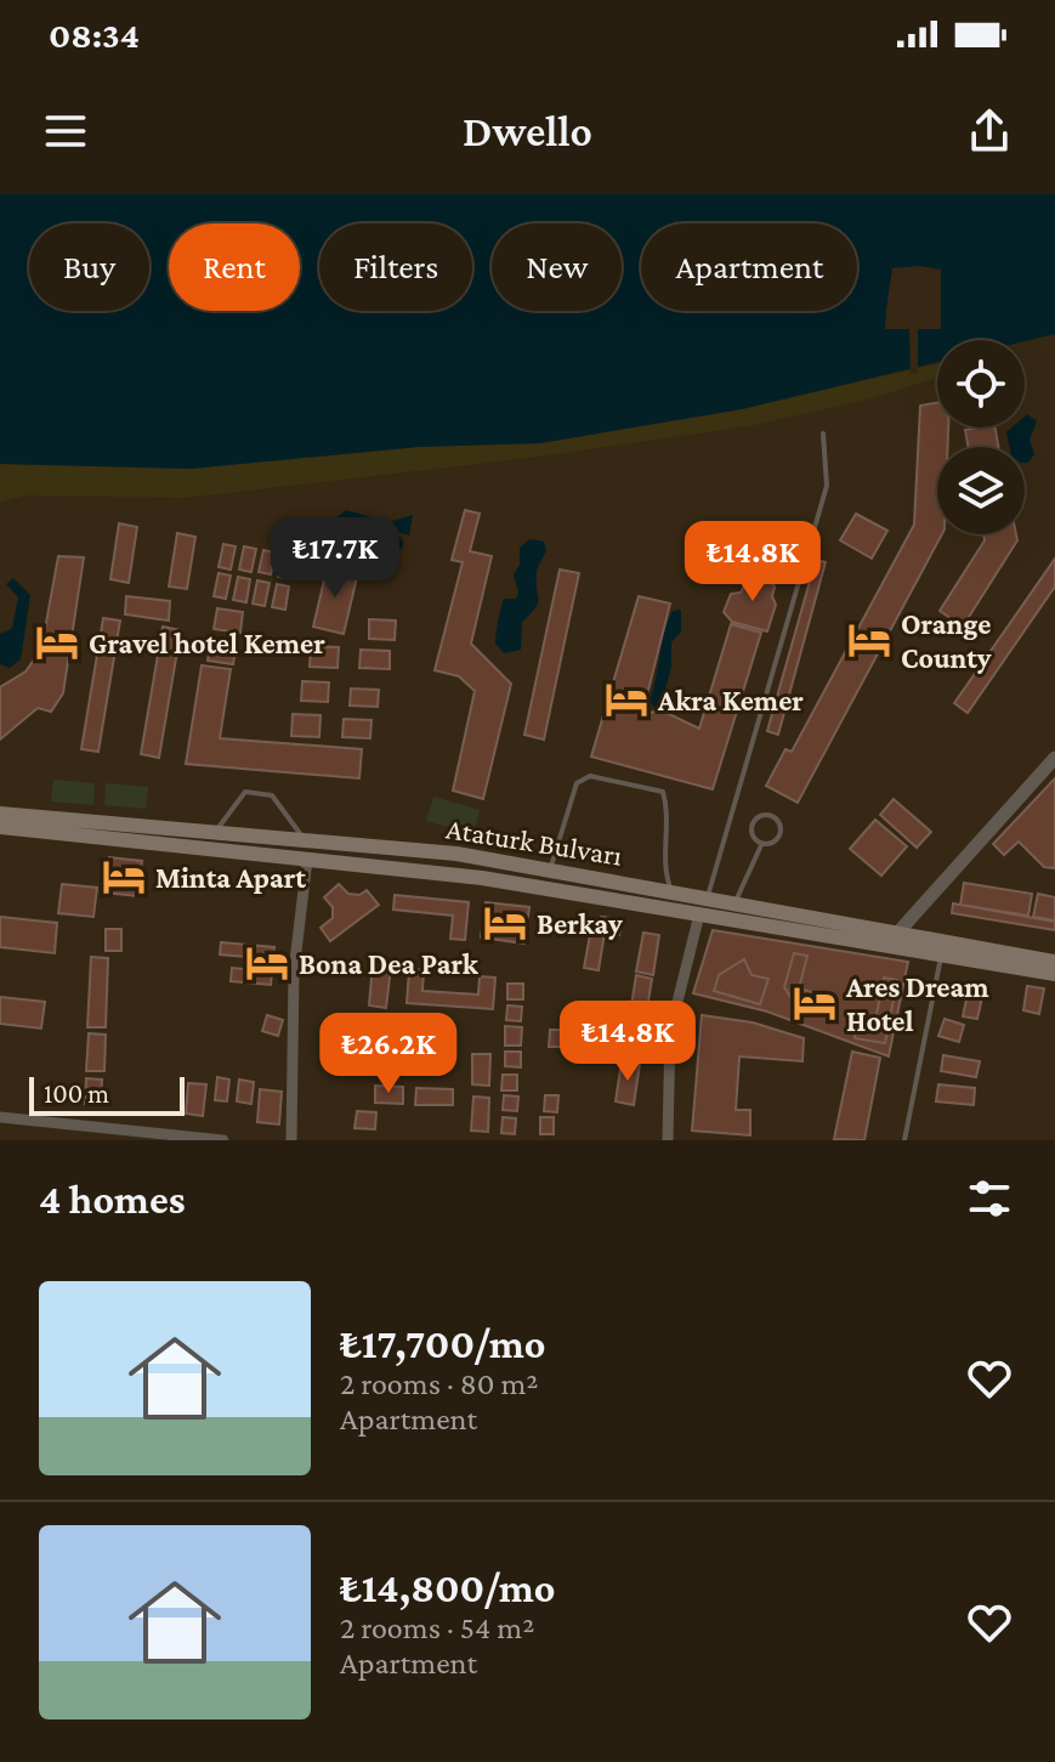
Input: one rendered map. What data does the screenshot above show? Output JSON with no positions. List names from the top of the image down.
{
  "streets": {
    "main road": ["Ataturk Bulvarı"]
  },
  "places": {
    "hotel": [
      "Orange County",
      "Gravel hotel Kemer",
      "Akra Kemer",
      "Minta Apart",
      "Berkay",
      "Bona Dea Park",
      "Ares Dream Hotel"
    ]
  },
  "scale_bar": "100 m",
  "page": {
    "status": "08:34",
    "header": "Dwello",
    "chip": [
      "Buy",
      "Rent",
      "Filters",
      "New",
      "Apartment"
    ],
    "price": [
      "₺17.7K",
      "₺14.8K",
      "₺14.8K",
      "₺26.2K"
    ],
    "scale": "100 m",
    "heading": "4 homes",
    "list": [
      {
        "name": "₺17,700/mo",
        "note": "2 rooms · 80 m² · Apartment"
      },
      {
        "name": "₺14,800/mo",
        "note": "2 rooms · 54 m² · Apartment"
      }
    ]
  }
}
